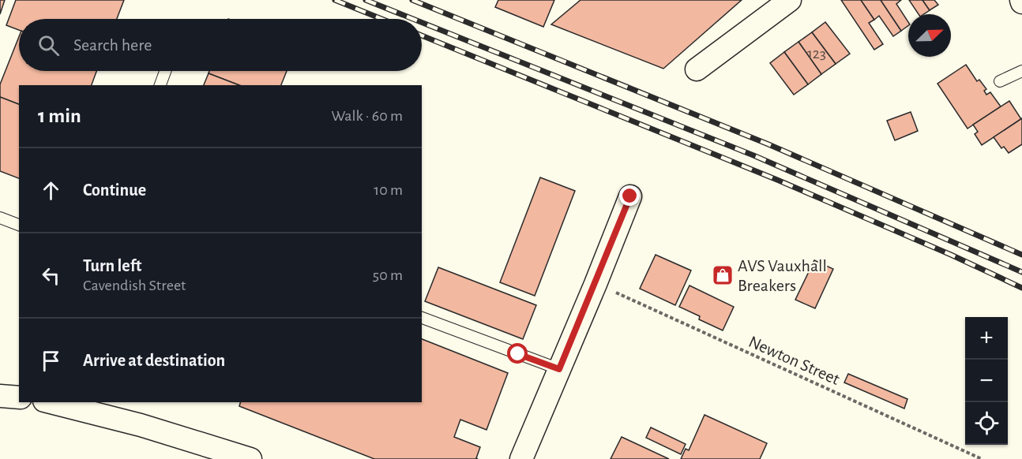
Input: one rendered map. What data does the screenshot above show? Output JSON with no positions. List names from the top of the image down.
{
  "streets": {
    "path": ["Newton Street"]
  },
  "places": {
    "shop": ["AVS Vauxhall Breakers"]
  },
  "house_numbers": ["123"],
  "north": "top right",
  "page": {
    "search": "Search here",
    "heading": ["1 min", "Walk · 60 m"],
    "list": [
      ["Continue", "10 m"],
      ["Turn left", "Cavendish Street", "50 m"],
      "Arrive at destination"
    ],
    "map_buttons": ["+", "−"]
  }
}
